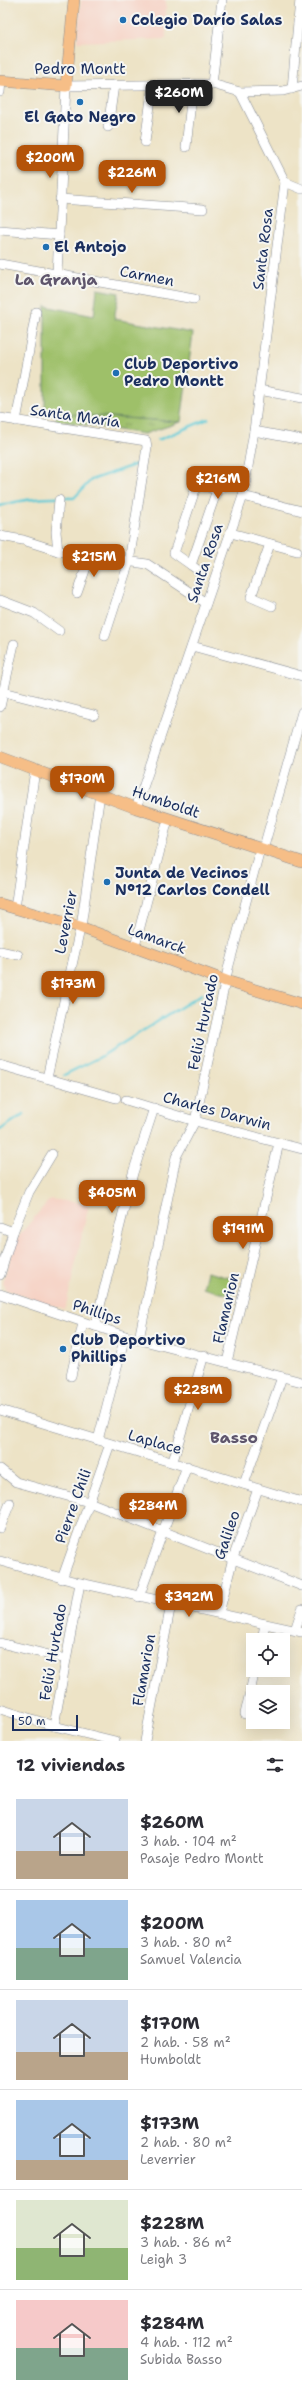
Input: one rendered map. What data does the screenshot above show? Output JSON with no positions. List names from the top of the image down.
{
  "streets": {
    "main road": ["Pedro Montt", "Humboldt", "Lamarck"],
    "street": [
      "Santa Rosa",
      "Carmen",
      "Santa María",
      "Leverrier",
      "Feliú Hurtado",
      "Charles Darwin",
      "Flamarion",
      "Phillips",
      "Laplace",
      "Pierre Chili",
      "Galileo"
    ]
  },
  "crossings": [
    ["Santa Rosa", "Humboldt"],
    ["Humboldt", "Leverrier"],
    ["Humboldt", "Feliú Hurtado"],
    ["Leverrier", "Lamarck"],
    ["Lamarck", "Feliú Hurtado"],
    ["Feliú Hurtado", "Charles Darwin"],
    ["Feliú Hurtado", "Phillips"],
    ["Charles Darwin", "Flamarion"],
    ["Flamarion", "Phillips"],
    ["Laplace", "Pierre Chili"],
    ["Laplace", "Galileo"]
  ],
  "districts": ["La Granja", "Basso"],
  "places": [
    "Colegio Darío Salas",
    "El Gato Negro",
    "El Antojo",
    "Club Deportivo Pedro Montt",
    "Junta de Vecinos Nº12 Carlos Condell",
    "Club Deportivo Phillips"
  ],
  "scale_bar": "50 m",
  "page": {
    "price": [
      "$260M",
      "$200M",
      "$226M",
      "$216M",
      "$215M",
      "$170M",
      "$173M",
      "$405M",
      "$191M",
      "$228M",
      "$284M",
      "$392M"
    ],
    "scale": "50 m",
    "heading": "12 viviendas",
    "list": [
      {
        "name": "$260M",
        "note": "3 hab. · 104 m² · Pasaje Pedro Montt"
      },
      {
        "name": "$200M",
        "note": "3 hab. · 80 m² · Samuel Valencia"
      },
      {
        "name": "$170M",
        "note": "2 hab. · 58 m² · Humboldt"
      },
      {
        "name": "$173M",
        "note": "2 hab. · 80 m² · Leverrier"
      },
      {
        "name": "$228M",
        "note": "3 hab. · 86 m² · Leigh 3"
      },
      {
        "name": "$284M",
        "note": "4 hab. · 112 m² · Subida Basso"
      }
    ]
  }
}
